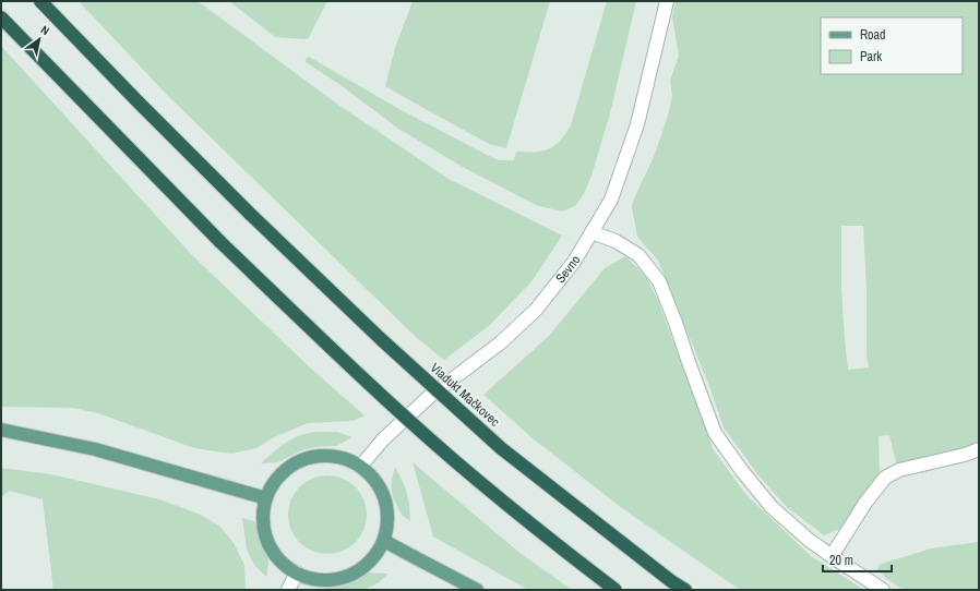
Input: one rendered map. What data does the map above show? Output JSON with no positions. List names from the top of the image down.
{
  "streets": {
    "highway": ["Viadukt Mačkovec"],
    "street": ["Sevno"]
  },
  "legend": ["Road", "Park"],
  "scale_bar": "20 m",
  "north": "top right"
}
